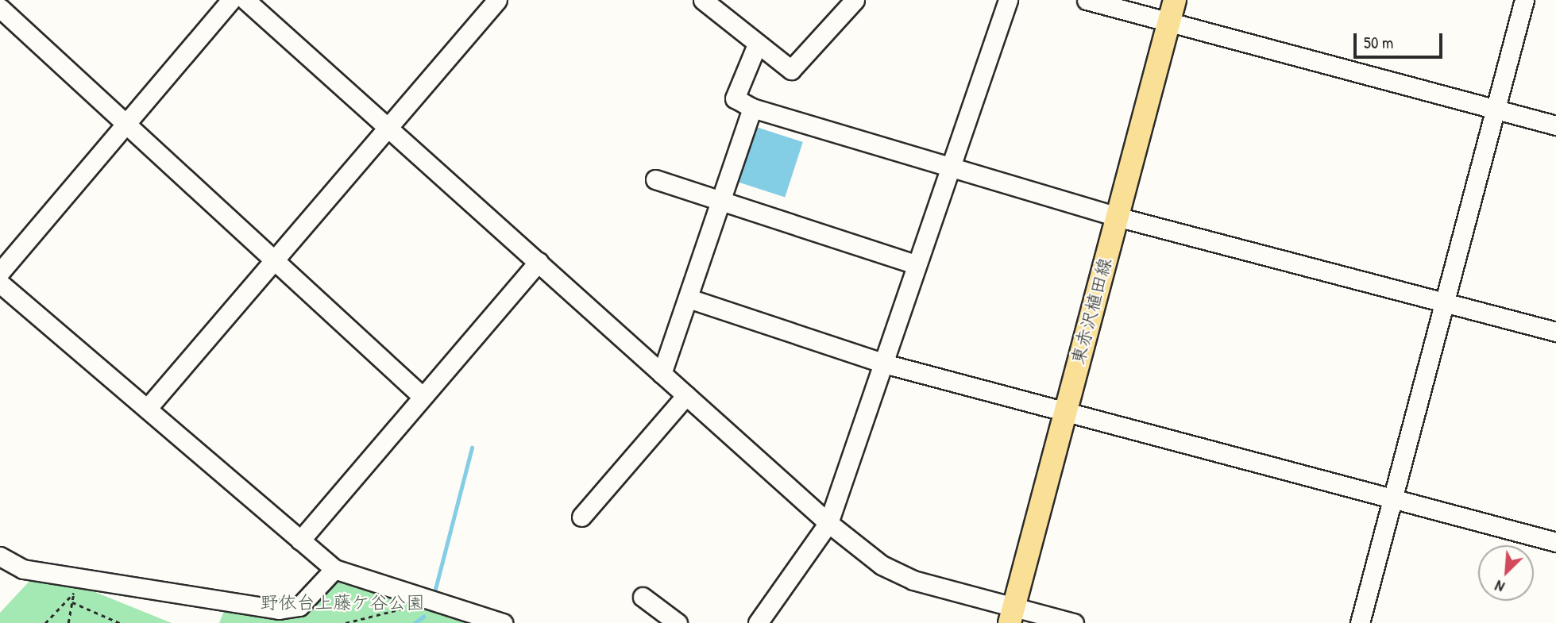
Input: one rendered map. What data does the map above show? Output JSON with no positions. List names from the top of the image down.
{
  "streets": {
    "main road": ["東赤沢植田線"]
  },
  "parks": ["野依台上藤ケ谷公園"],
  "scale_bar": "50 m",
  "north": "bottom left"
}
